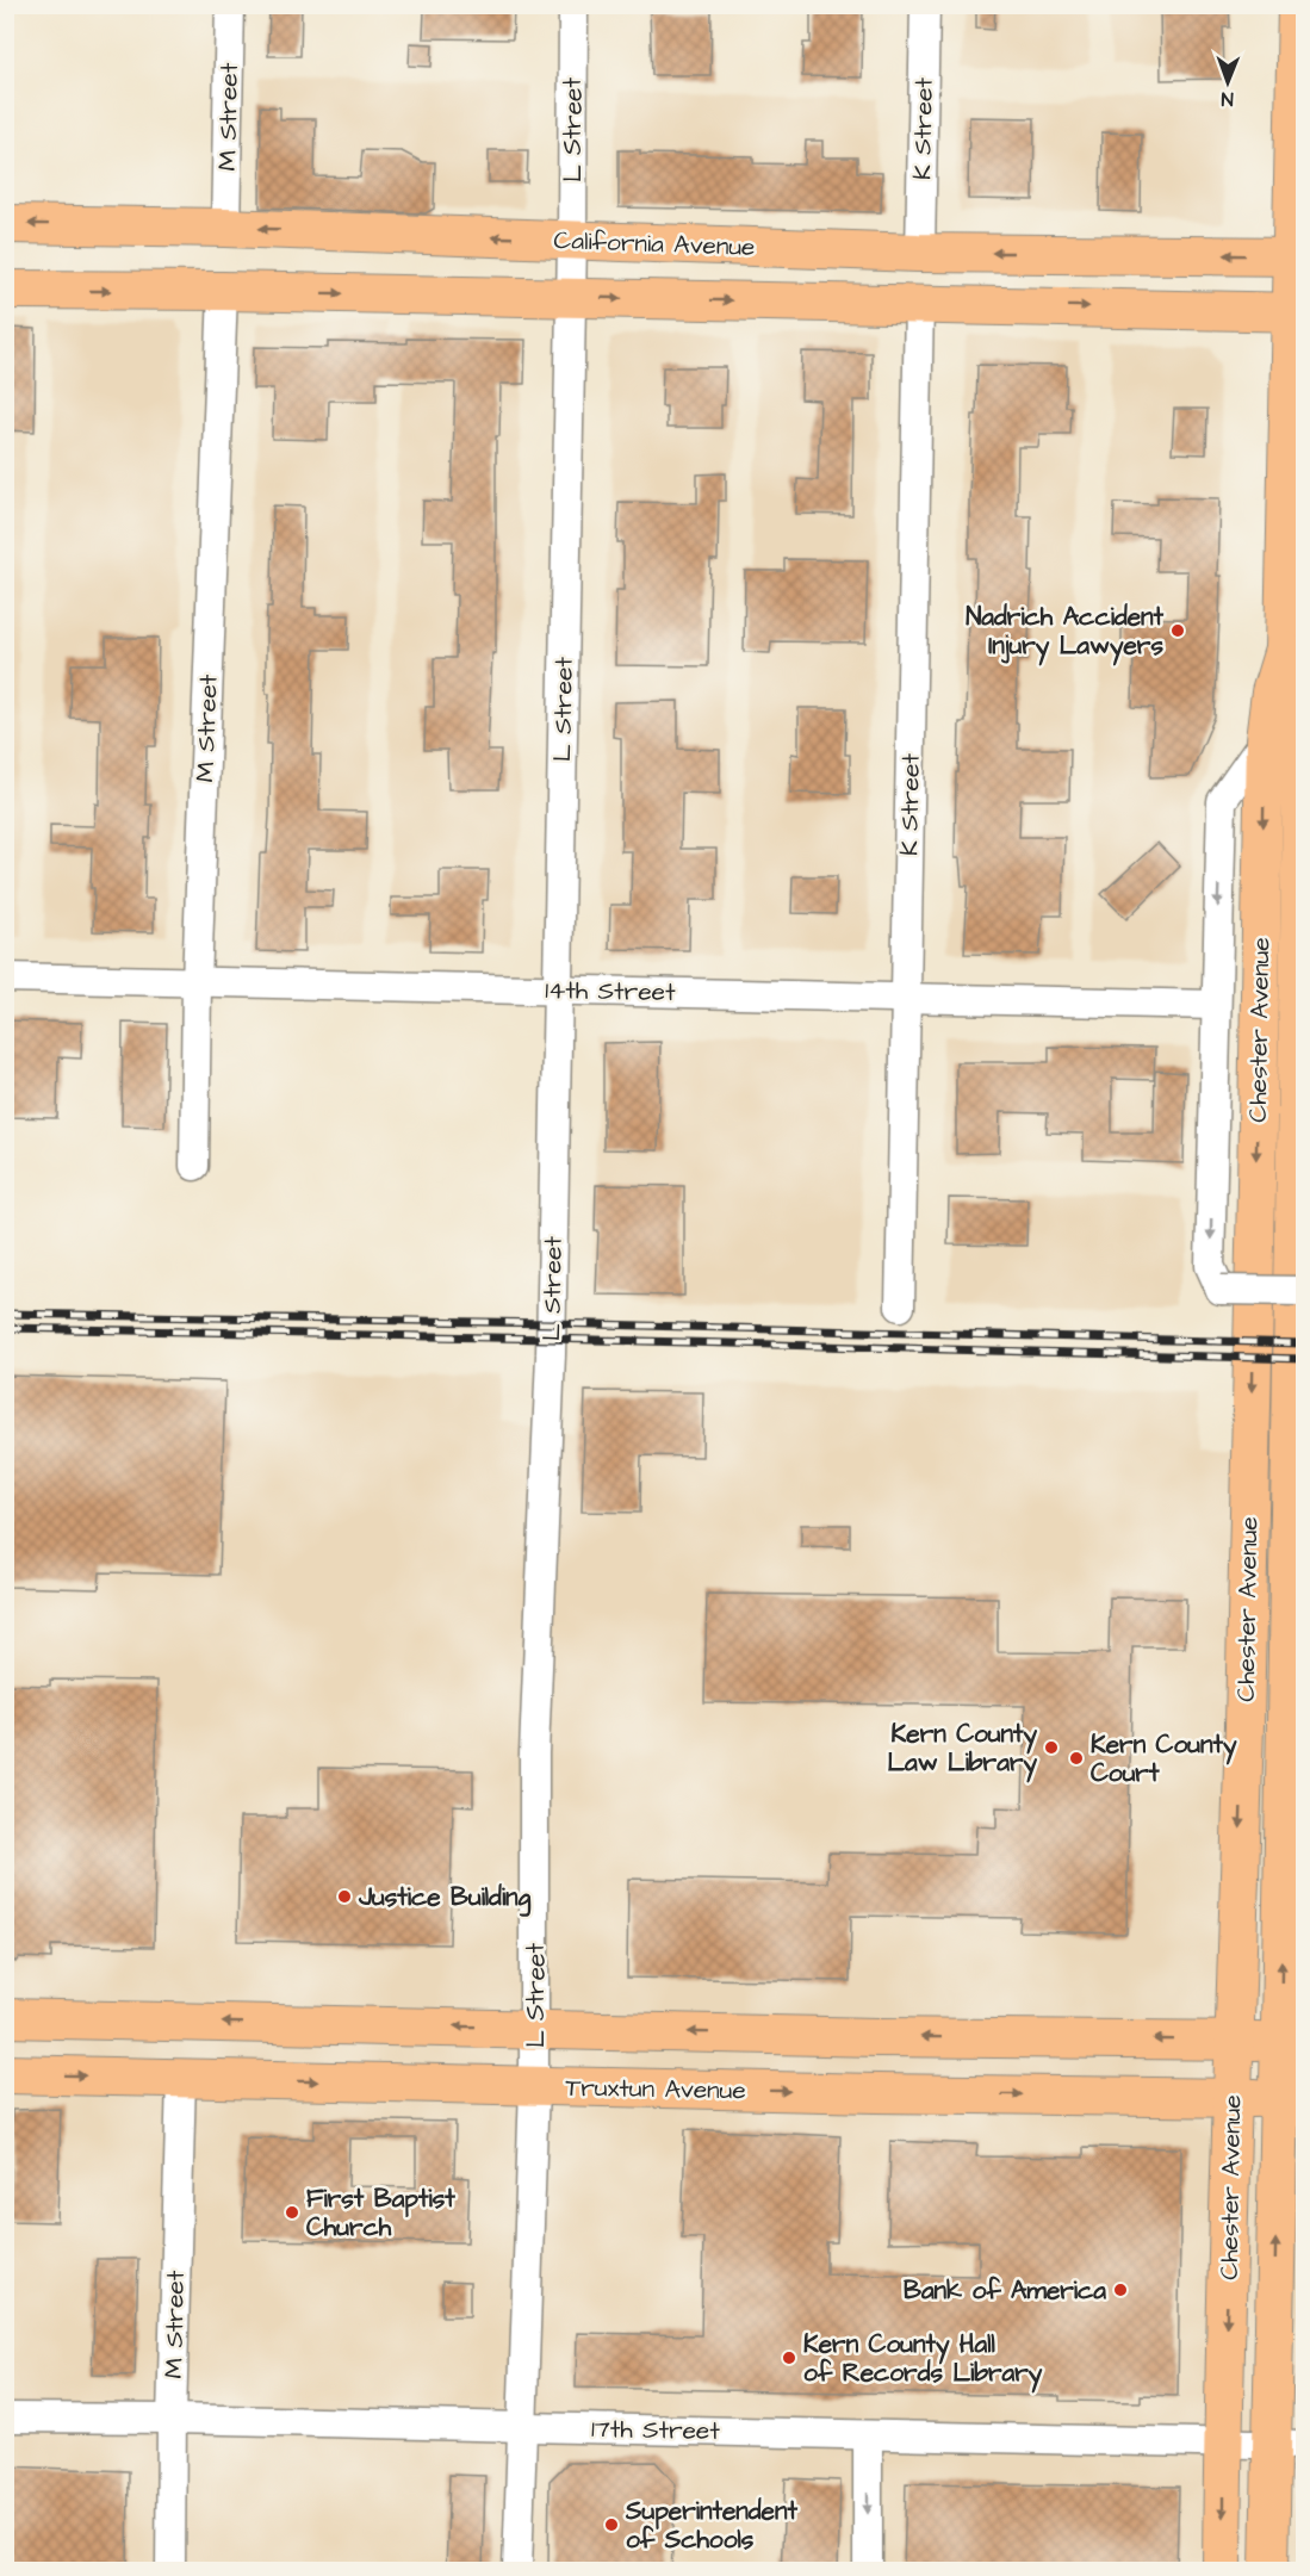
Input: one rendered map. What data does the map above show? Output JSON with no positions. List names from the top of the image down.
{
  "streets": {
    "main road": ["California Avenue", "Chester Avenue", "Truxtun Avenue"],
    "street": [
      "M Street",
      "K Street",
      "L Street",
      "14th Street",
      "17th Street"
    ]
  },
  "crossings": [
    ["M Street", "California Avenue"],
    ["M Street", "14th Street"],
    ["M Street", "Truxtun Avenue"],
    ["M Street", "17th Street"],
    ["K Street", "California Avenue"],
    ["K Street", "14th Street"],
    ["L Street", "California Avenue"],
    ["L Street", "14th Street"],
    ["L Street", "Truxtun Avenue"],
    ["L Street", "17th Street"],
    ["California Avenue", "Chester Avenue"],
    ["Chester Avenue", "Truxtun Avenue"],
    ["Chester Avenue", "17th Street"]
  ],
  "places": [
    "Nadrich Accident Injury Lawyers",
    "Kern County Law Library",
    "Kern County Court",
    "Justice Building",
    "First Baptist Church",
    "Bank of America",
    "Kern County Hall of Records Library",
    "Superintendent of Schools"
  ],
  "north": "bottom"
}
